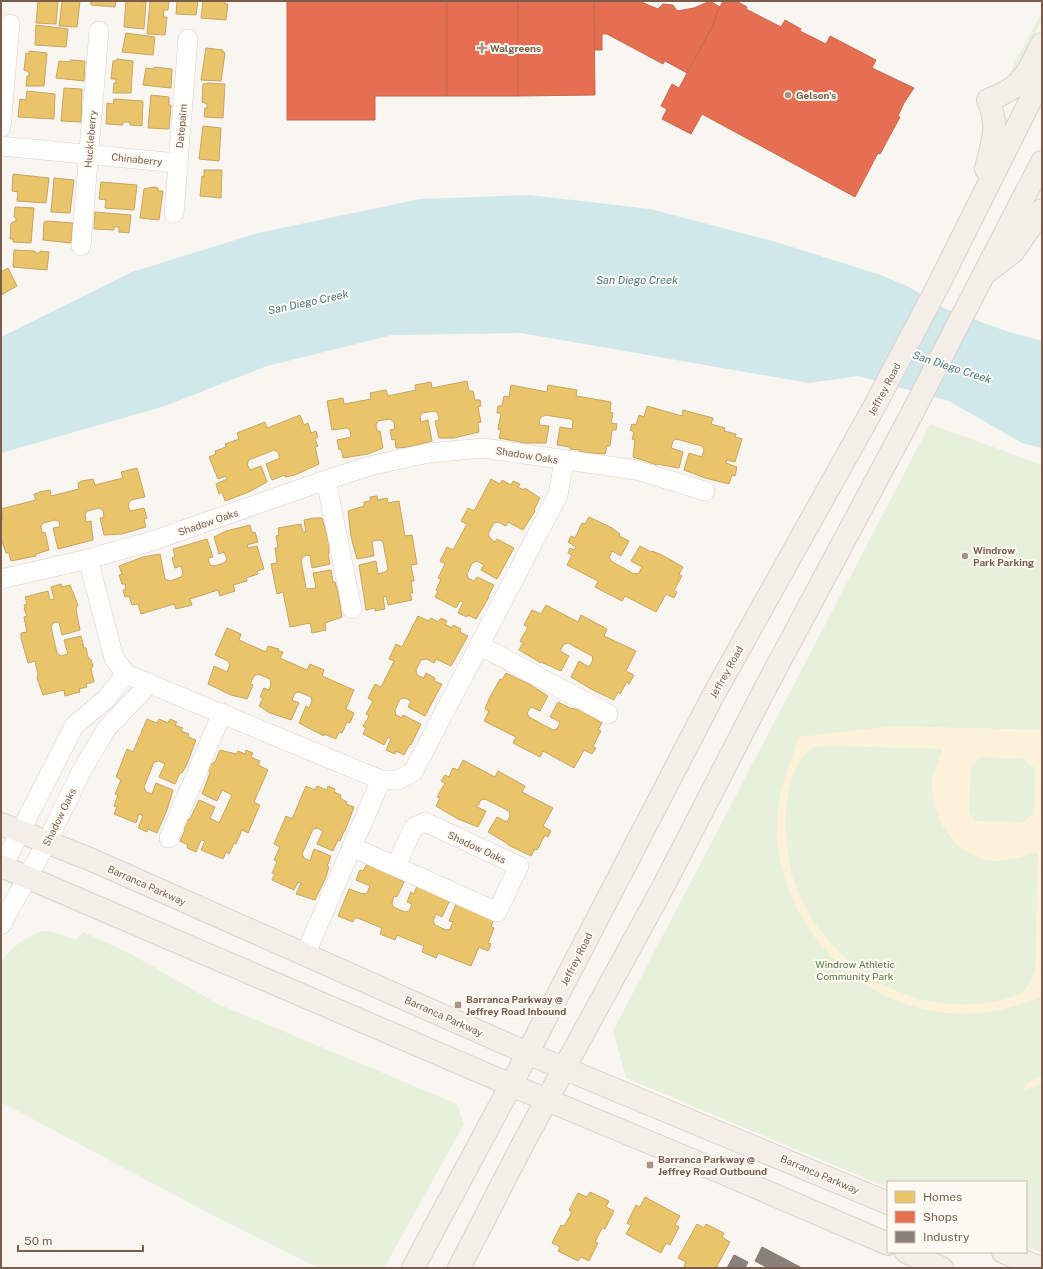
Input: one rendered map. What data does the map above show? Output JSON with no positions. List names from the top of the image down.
{
  "streets": {
    "main road": ["Jeffrey Road", "Barranca Parkway"],
    "street": [
      "Datepalm",
      "Huckleberry",
      "Chinaberry",
      "Shadow Oaks"
    ]
  },
  "crossings": [
    ["Datepalm", "Chinaberry"],
    ["Huckleberry", "Chinaberry"],
    ["Jeffrey Road", "Barranca Parkway"],
    ["Shadow Oaks", "Barranca Parkway"]
  ],
  "water": ["San Diego Creek"],
  "parks": ["Windrow Athletic Community Park"],
  "places": {
    "health": ["Walgreens"],
    "other": ["Gelson's", "Windrow Park Parking"],
    "transit": ["Barranca Parkway @ Jeffrey Road Inbound", "Barranca Parkway @ Jeffrey Road Outbound"]
  },
  "legend": ["Homes", "Shops", "Industry"],
  "scale_bar": "50 m"
}
